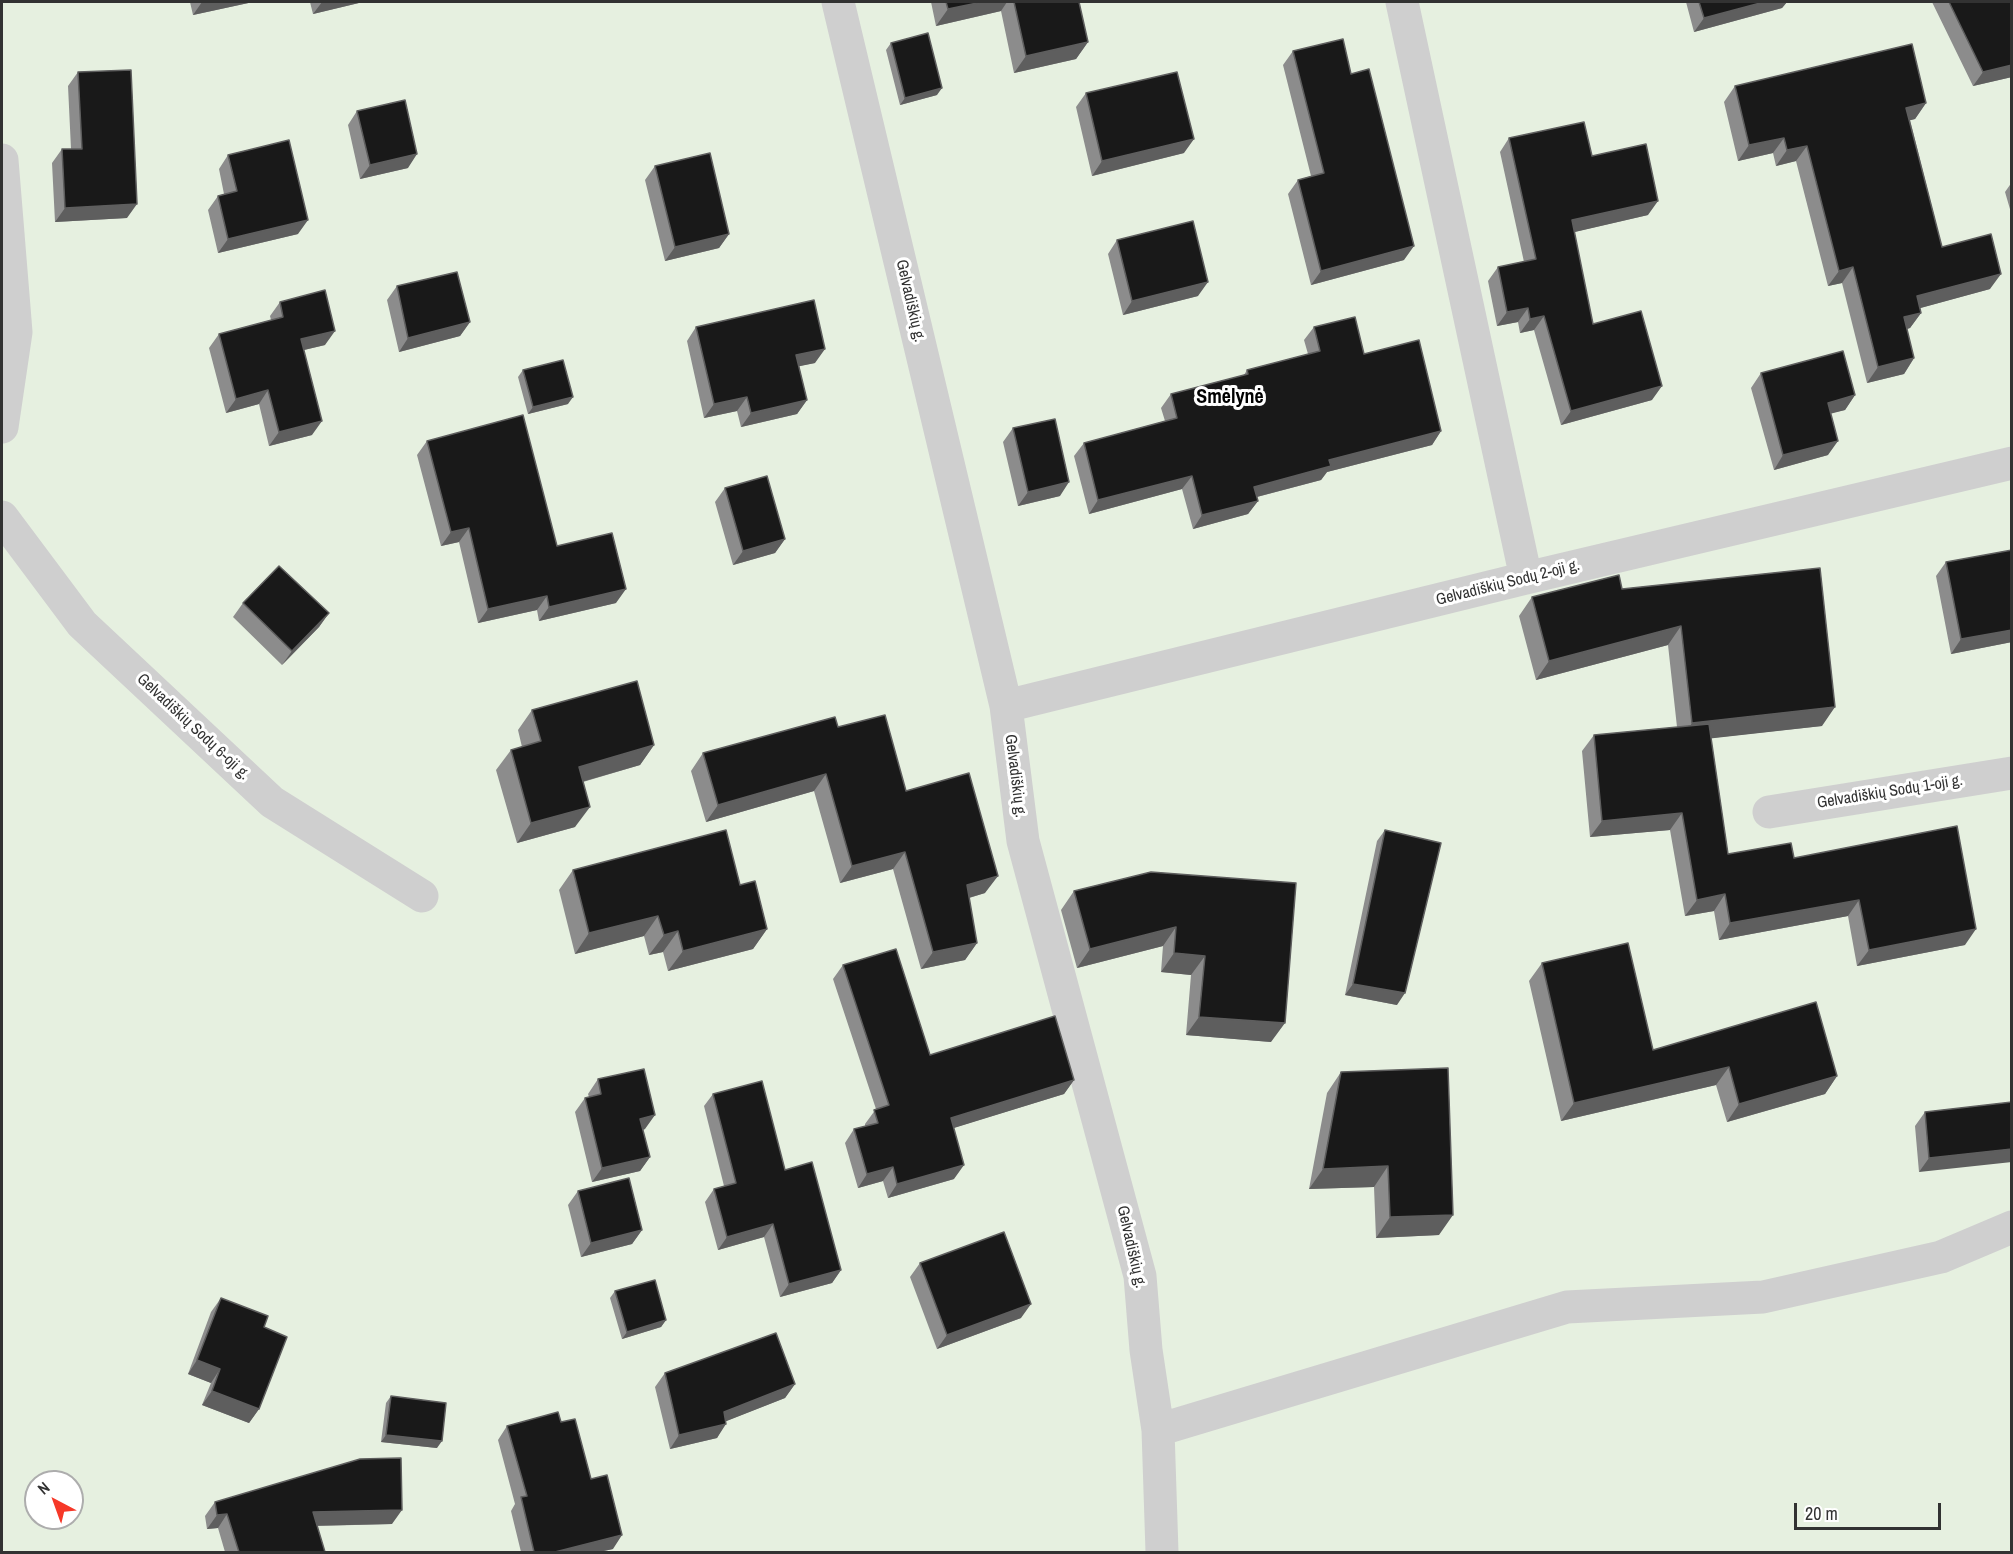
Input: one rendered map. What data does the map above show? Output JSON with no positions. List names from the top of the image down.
{
  "streets": {
    "street": [
      "Gelvadiškių g.",
      "Gelvadiškių Sodų 2-oji g.",
      "Gelvadiškių Sodų 6-oji g.",
      "Gelvadiškių Sodų 1-oji g."
    ]
  },
  "crossings": [
    ["Gelvadiškių g.", "Gelvadiškių Sodų 2-oji g."]
  ],
  "districts": ["Smėlynė"],
  "scale_bar": "20 m",
  "north": "top left"
}
